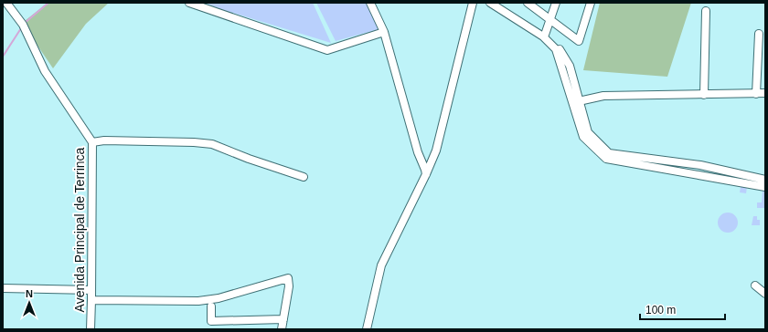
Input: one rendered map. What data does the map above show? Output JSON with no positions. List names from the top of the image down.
{
  "streets": {
    "street": ["Avenida Principal de Terrinca"]
  },
  "scale_bar": "100 m",
  "north": "top"
}
